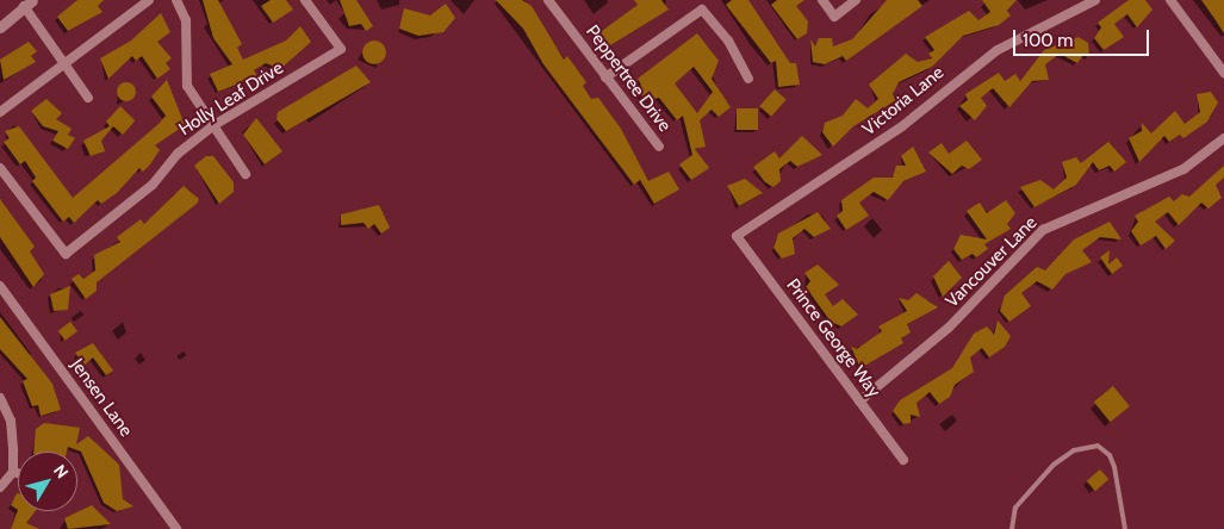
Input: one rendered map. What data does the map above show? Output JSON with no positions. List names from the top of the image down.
{
  "streets": {
    "street": [
      "Peppertree Drive",
      "Holly Leaf Drive",
      "Victoria Lane",
      "Vancouver Lane",
      "Prince George Way",
      "Jensen Lane"
    ]
  },
  "crossings": [
    ["Victoria Lane", "Prince George Way"],
    ["Vancouver Lane", "Prince George Way"]
  ],
  "scale_bar": "100 m",
  "north": "top right"
}
